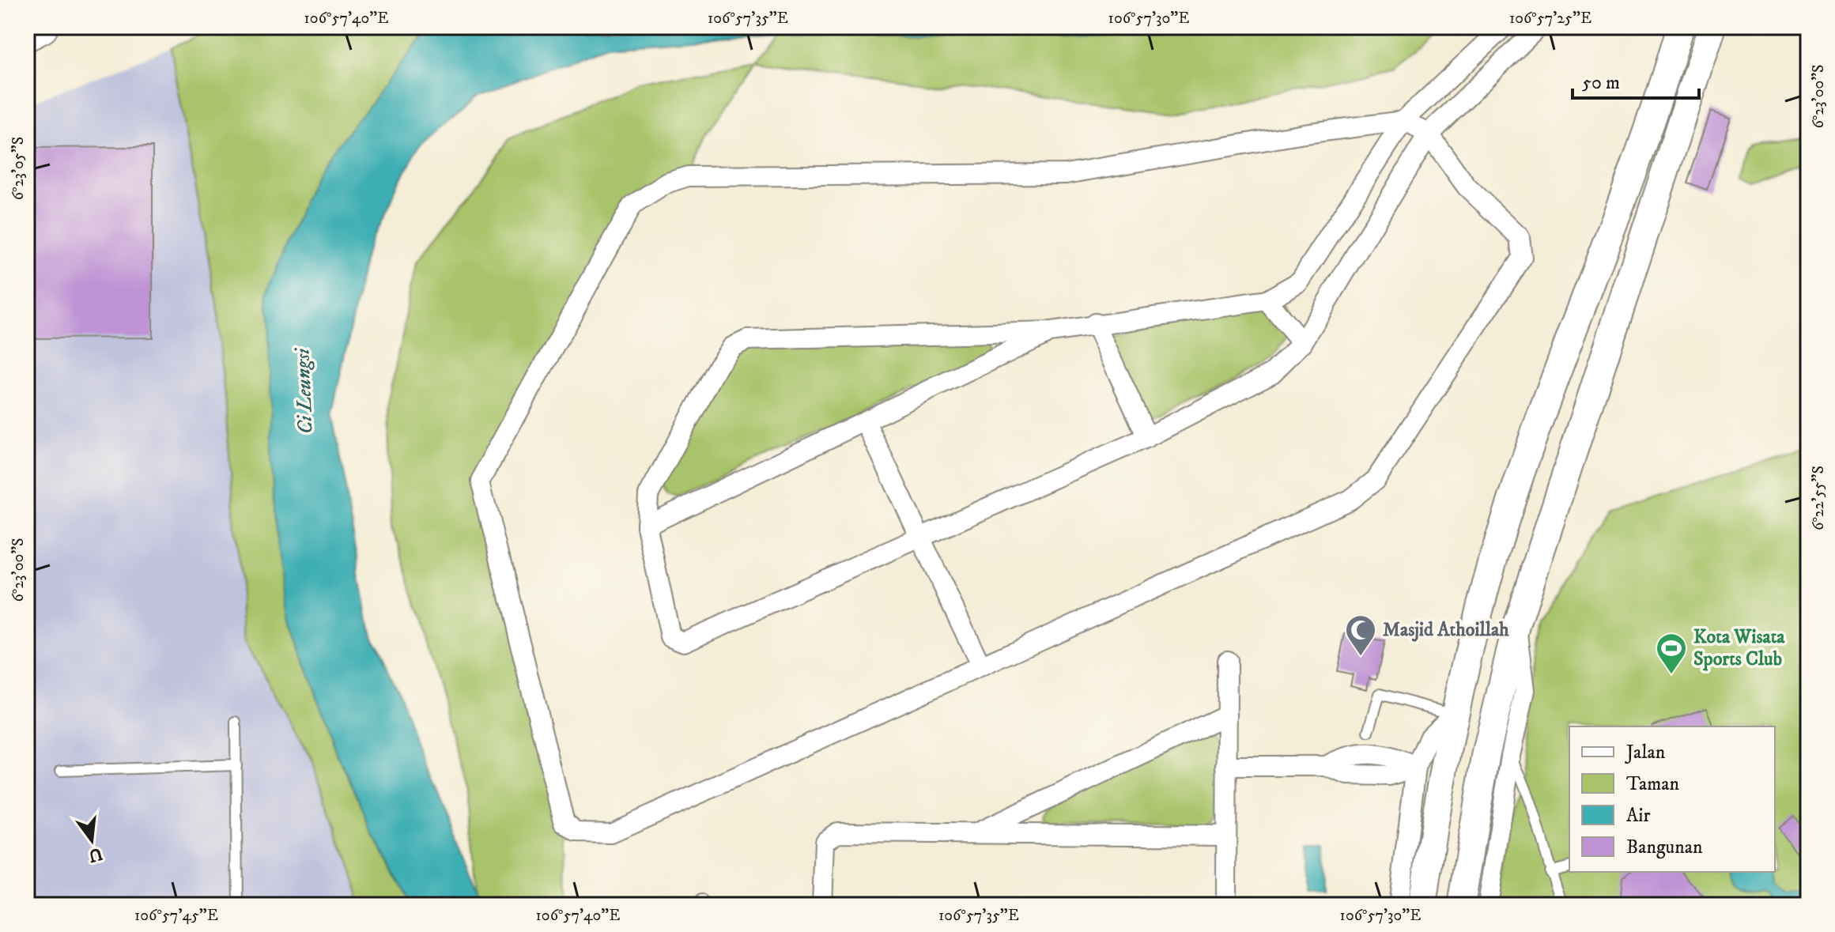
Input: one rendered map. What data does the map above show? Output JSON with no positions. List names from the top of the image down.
{
  "water": ["Ci Leungsi"],
  "places": {
    "mosque": ["Masjid Athoillah"],
    "sports": ["Kota Wisata Sports Club"]
  },
  "legend": [
    "Jalan",
    "Taman",
    "Air",
    "Bangunan"
  ],
  "scale_bar": "50 m",
  "north": "bottom",
  "coordinates": [
    "106°57'40\"E",
    "106°57'35\"E",
    "106°57'30\"E",
    "106°57'25\"E",
    "6°23'00\"S",
    "6°23'05\"S",
    "6°22'55\"S",
    "106°57'45\"E"
  ]
}
